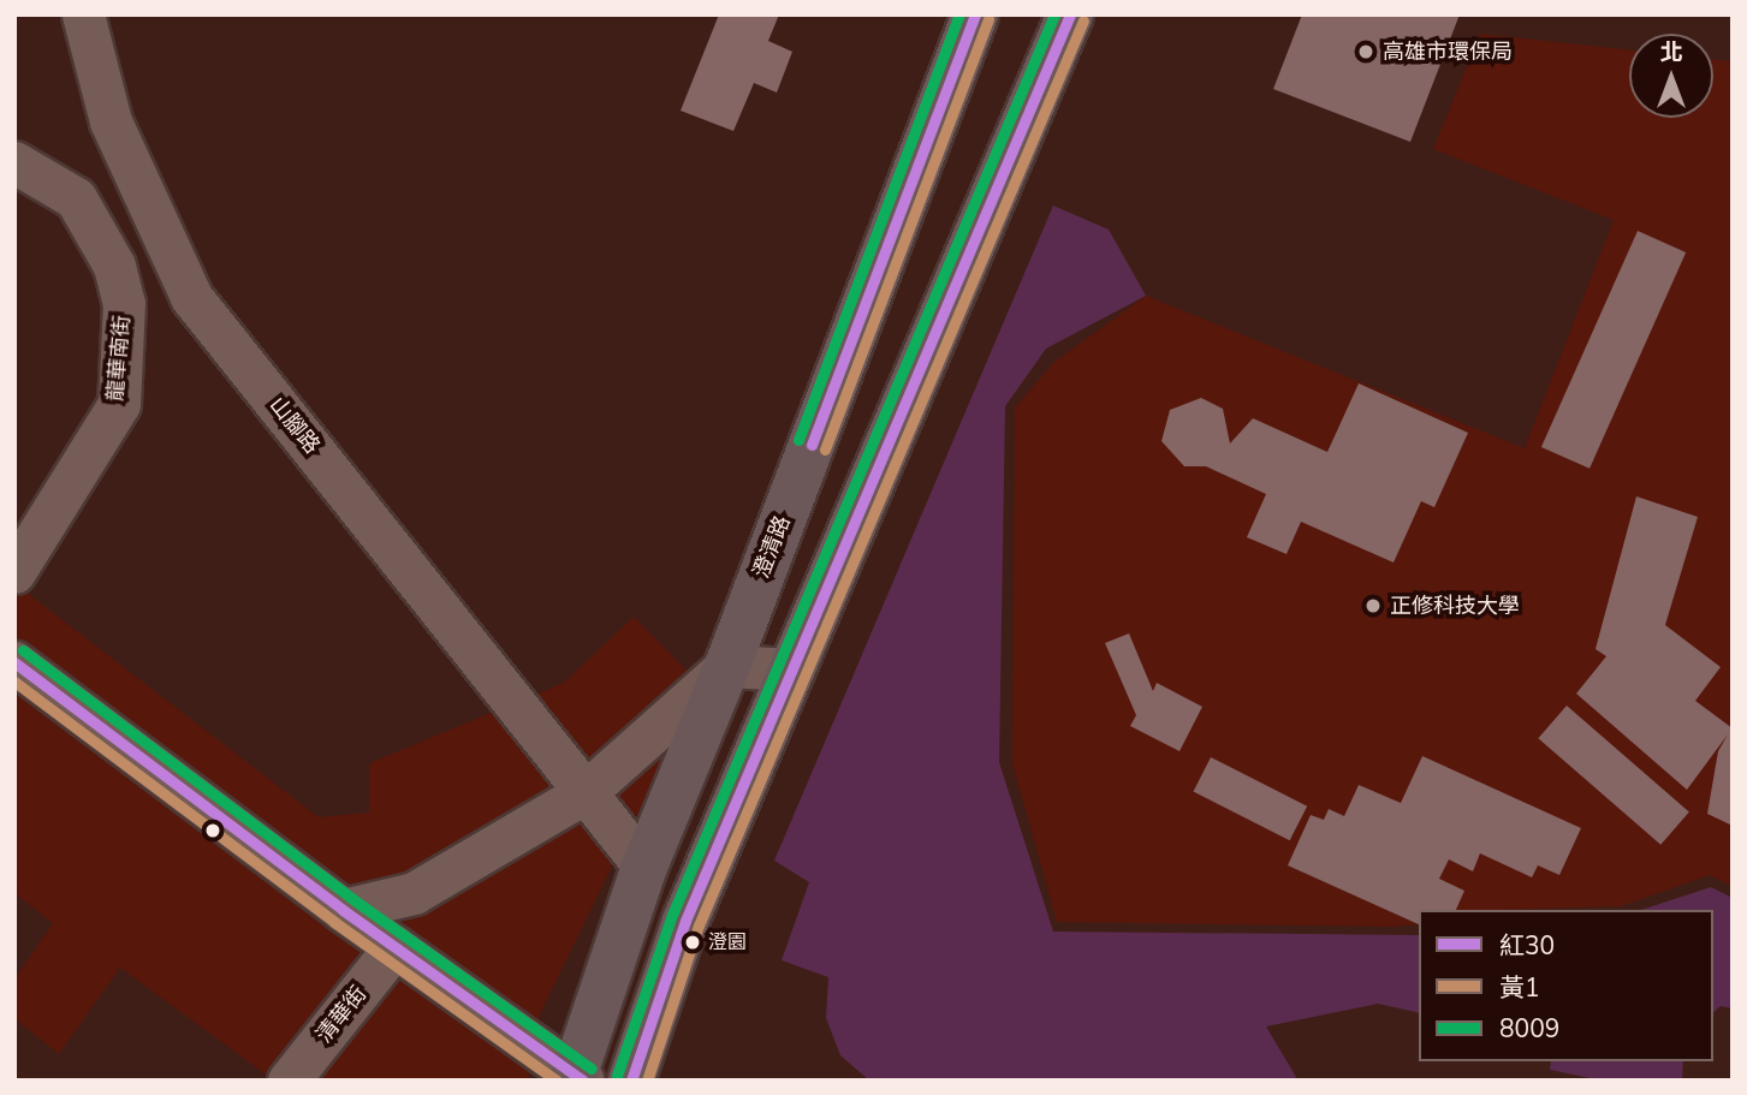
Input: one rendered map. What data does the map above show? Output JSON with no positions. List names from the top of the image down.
{
  "streets": {
    "main road": ["澄清路"],
    "street": ["龍華南街", "山腳路", "清華街"]
  },
  "crossings": [
    ["山腳路", "澄清路"]
  ],
  "places": ["高雄市環保局", "正修科技大學", "澄園"],
  "lines": ["transit line 紅30", "transit line 8009", "transit line 黃1"],
  "legend": ["紅30", "黃1", "8009"],
  "north": "top"
}
